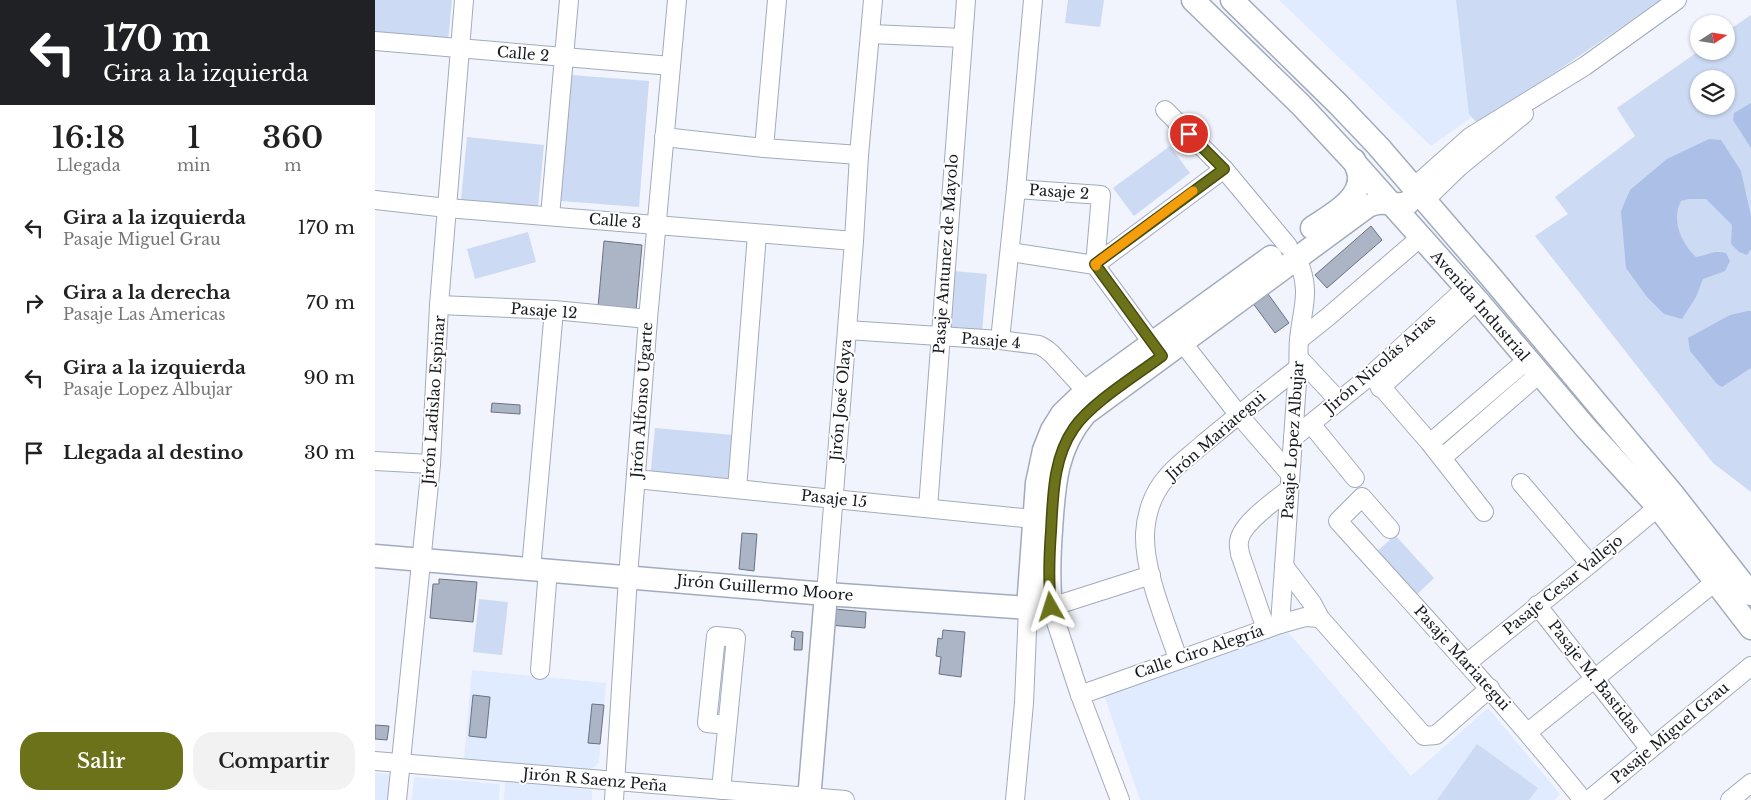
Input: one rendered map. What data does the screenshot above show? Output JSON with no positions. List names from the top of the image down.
{
  "streets": {
    "main road": ["Avenida Industrial", "Jirón José Olaya", "Jirón Guillermo Moore"],
    "street": [
      "Calle 2",
      "Pasaje 2",
      "Calle 3",
      "Pasaje Antunez de Mayolo",
      "Pasaje 12",
      "Pasaje 4",
      "Jirón Nicolás Arias",
      "Jirón Ladislao Espinar",
      "Jirón Alfonso Ugarte",
      "Jirón Mariategui",
      "Pasaje Lopez Albujar",
      "Pasaje 15",
      "Pasaje Cesar Vallejo",
      "Calle Ciro Alegría",
      "Pasaje Mariategui",
      "Pasaje M. Bastidas",
      "Pasaje Miguel Grau",
      "Jirón R Saenz Peña"
    ]
  },
  "crossings": [
    ["Calle 2", "Jirón Ladislao Espinar"],
    ["Calle 2", "Jirón Alfonso Ugarte"],
    ["Calle 3", "Jirón Ladislao Espinar"],
    ["Calle 3", "Jirón Alfonso Ugarte"],
    ["Calle 3", "Jirón José Olaya"],
    ["Pasaje Antunez de Mayolo", "Pasaje 4"],
    ["Pasaje Antunez de Mayolo", "Pasaje 15"],
    ["Avenida Industrial", "Jirón Nicolás Arias"],
    ["Avenida Industrial", "Jirón Mariategui"],
    ["Avenida Industrial", "Pasaje Cesar Vallejo"],
    ["Pasaje 12", "Jirón Ladislao Espinar"],
    ["Pasaje 12", "Jirón Alfonso Ugarte"],
    ["Pasaje 4", "Jirón José Olaya"],
    ["Jirón Nicolás Arias", "Pasaje Lopez Albujar"],
    ["Jirón Ladislao Espinar", "Jirón Guillermo Moore"],
    ["Jirón Ladislao Espinar", "Jirón R Saenz Peña"],
    ["Jirón Alfonso Ugarte", "Pasaje 15"],
    ["Jirón Alfonso Ugarte", "Jirón Guillermo Moore"],
    ["Jirón Alfonso Ugarte", "Jirón R Saenz Peña"],
    ["Jirón José Olaya", "Pasaje 15"],
    ["Jirón José Olaya", "Jirón Guillermo Moore"],
    ["Jirón José Olaya", "Jirón R Saenz Peña"],
    ["Jirón Mariategui", "Pasaje Lopez Albujar"],
    ["Jirón Mariategui", "Jirón Guillermo Moore"],
    ["Jirón Mariategui", "Calle Ciro Alegría"],
    ["Pasaje Lopez Albujar", "Calle Ciro Alegría"],
    ["Pasaje Cesar Vallejo", "Pasaje Mariategui"],
    ["Pasaje Cesar Vallejo", "Pasaje M. Bastidas"],
    ["Pasaje M. Bastidas", "Pasaje Miguel Grau"]
  ],
  "north": "right",
  "page": {
    "turn": ["170 m", "Gira a la izquierda"],
    "eta": [
      "16:18",
      "Llegada",
      "1",
      "min",
      "360",
      "m"
    ],
    "list": [
      {
        "name": "Gira a la izquierda",
        "note": "Pasaje Miguel Grau",
        "value": "170 m"
      },
      {
        "name": "Gira a la derecha",
        "note": "Pasaje Las Americas",
        "value": "70 m"
      },
      {
        "name": "Gira a la izquierda",
        "note": "Pasaje Lopez Albujar",
        "value": "90 m"
      },
      {
        "name": "Llegada al destino",
        "value": "30 m"
      }
    ],
    "buttons": ["Salir", "Compartir"]
  }
}
